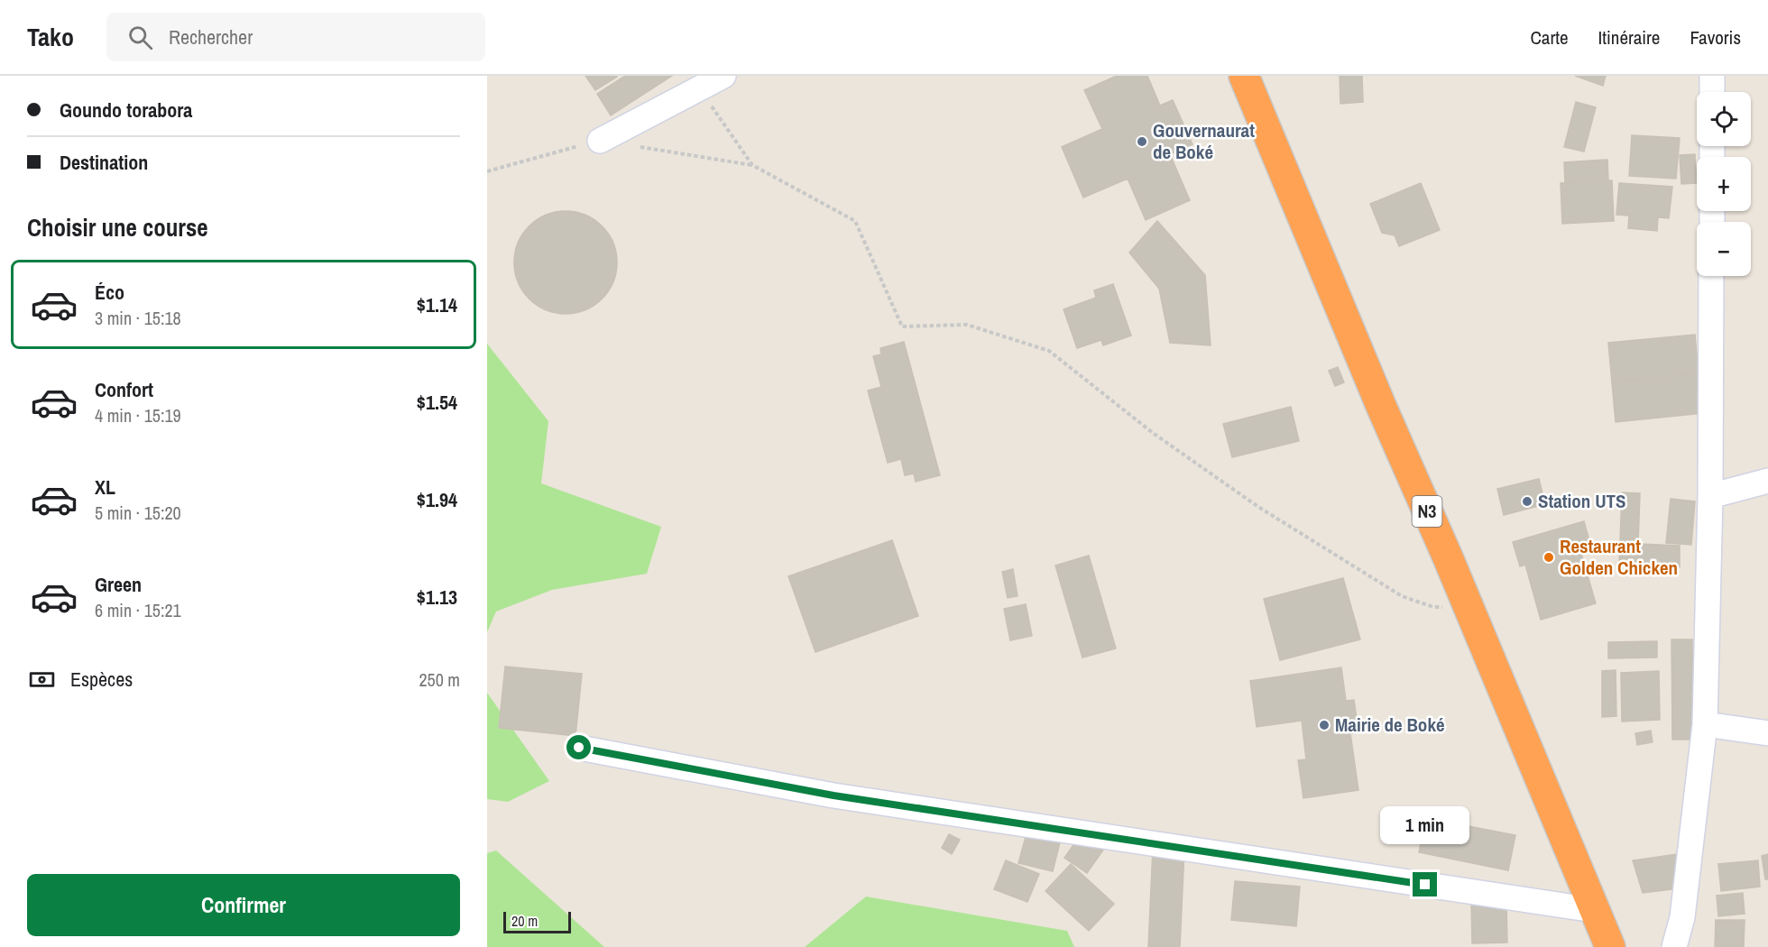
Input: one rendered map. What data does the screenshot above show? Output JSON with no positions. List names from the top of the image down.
{
  "streets": {
    "highway": ["N3"]
  },
  "places": [
    "Gouvernaurat de Boké",
    "Station UTS",
    "Restaurant Golden Chicken",
    "Mairie de Boké"
  ],
  "scale_bar": "20 m",
  "page": {
    "header": "Tako",
    "search": "Rechercher",
    "nav": ["Carte", "Itinéraire", "Favoris"],
    "banner": ["Goundo torabora", "Destination"],
    "map_buttons": ["+", "−"],
    "heading": "Choisir une course",
    "list": [
      {
        "name": "Éco",
        "note": "3 min · 15:18",
        "value": "$1.14"
      },
      {
        "name": "Confort",
        "note": "4 min · 15:19",
        "value": "$1.54"
      },
      {
        "name": "XL",
        "note": "5 min · 15:20",
        "value": "$1.94"
      },
      {
        "name": "Green",
        "note": "6 min · 15:21",
        "value": "$1.13"
      }
    ],
    "pay": ["Espèces", "250 m"],
    "bubble": "1 min",
    "buttons": "Confirmer",
    "scale": "20 m"
  }
}
